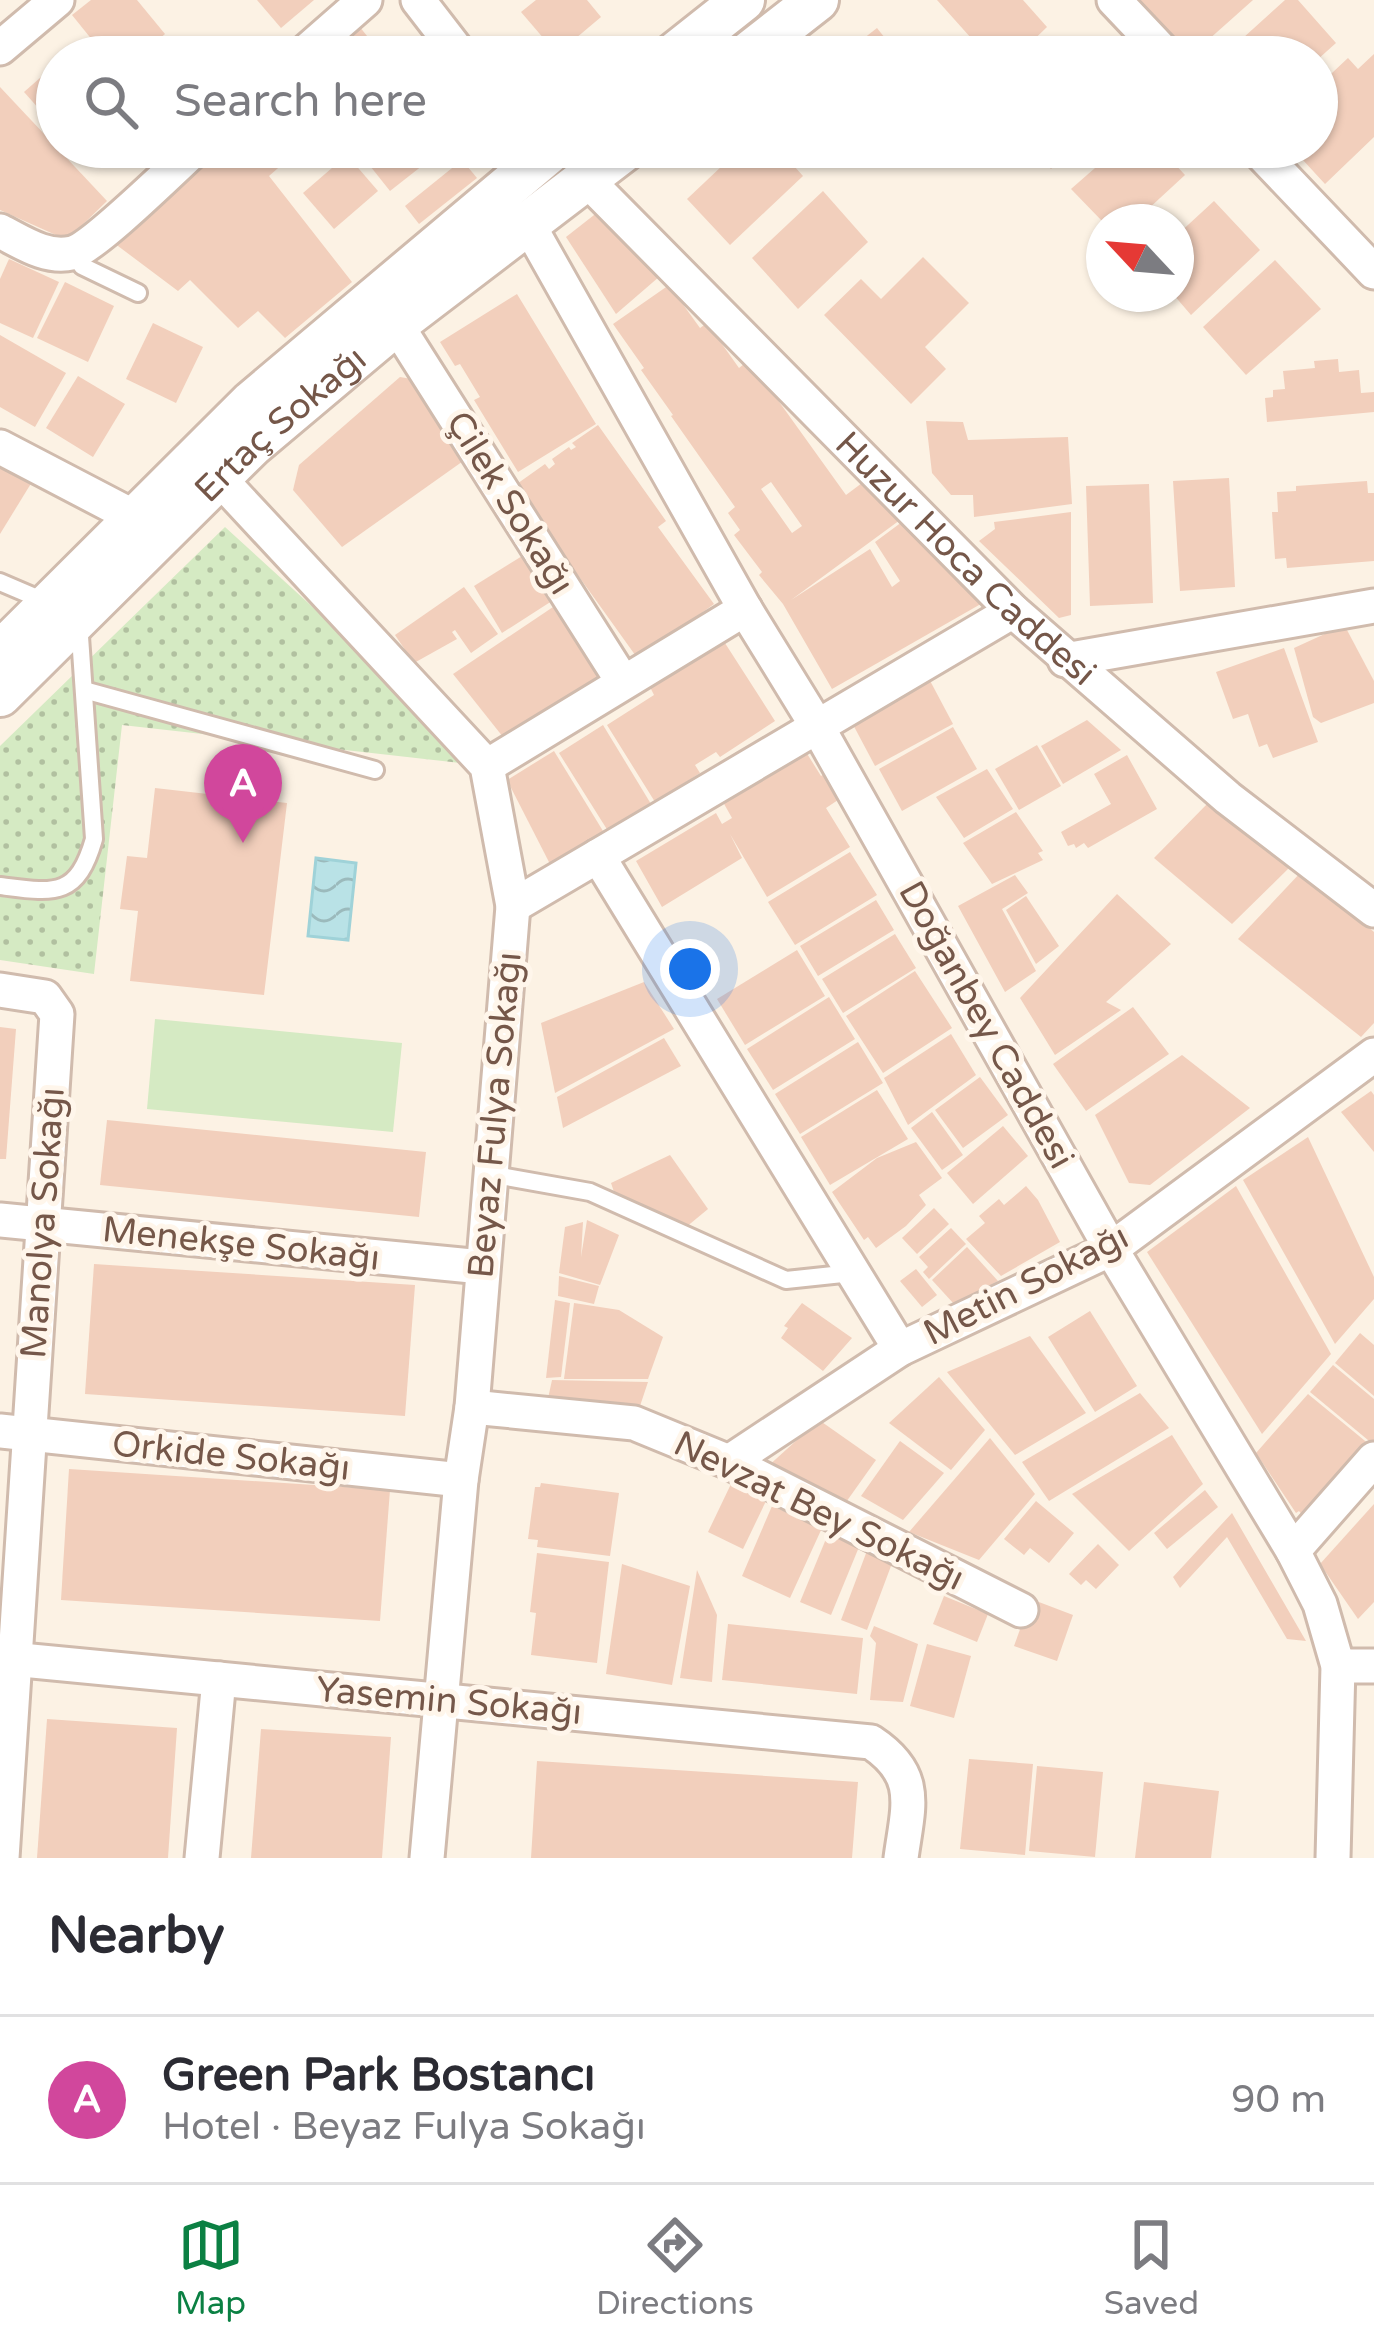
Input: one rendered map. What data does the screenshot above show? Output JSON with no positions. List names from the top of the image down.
{
  "streets": {
    "street": [
      "Ertaç Sokağı",
      "Çilek Sokağı",
      "Huzur Hoca Caddesi",
      "Doğanbey Caddesi",
      "Beyaz Fulya Sokağı",
      "Manolya Sokağı",
      "Menekşe Sokağı",
      "Metin Sokağı",
      "Orkide Sokağı",
      "Nevzat Bey Sokağı",
      "Yasemin Sokağı"
    ]
  },
  "crossings": [
    ["Ertaç Sokağı", "Çilek Sokağı"],
    ["Ertaç Sokağı", "Doğanbey Caddesi"],
    ["Doğanbey Caddesi", "Metin Sokağı"],
    ["Beyaz Fulya Sokağı", "Menekşe Sokağı"],
    ["Beyaz Fulya Sokağı", "Orkide Sokağı"],
    ["Beyaz Fulya Sokağı", "Nevzat Bey Sokağı"],
    ["Beyaz Fulya Sokağı", "Yasemin Sokağı"],
    ["Manolya Sokağı", "Menekşe Sokağı"],
    ["Manolya Sokağı", "Orkide Sokağı"],
    ["Manolya Sokağı", "Yasemin Sokağı"],
    ["Metin Sokağı", "Nevzat Bey Sokağı"]
  ],
  "north": "top left",
  "page": {
    "search": "Search here",
    "pins": "A",
    "heading": "Nearby",
    "list": [
      {
        "mark": "A",
        "name": "Green Park Bostancı",
        "note": "Hotel · Beyaz Fulya Sokağı",
        "value": "90 m"
      }
    ],
    "nav": ["Map", "Directions", "Saved"]
  }
}
